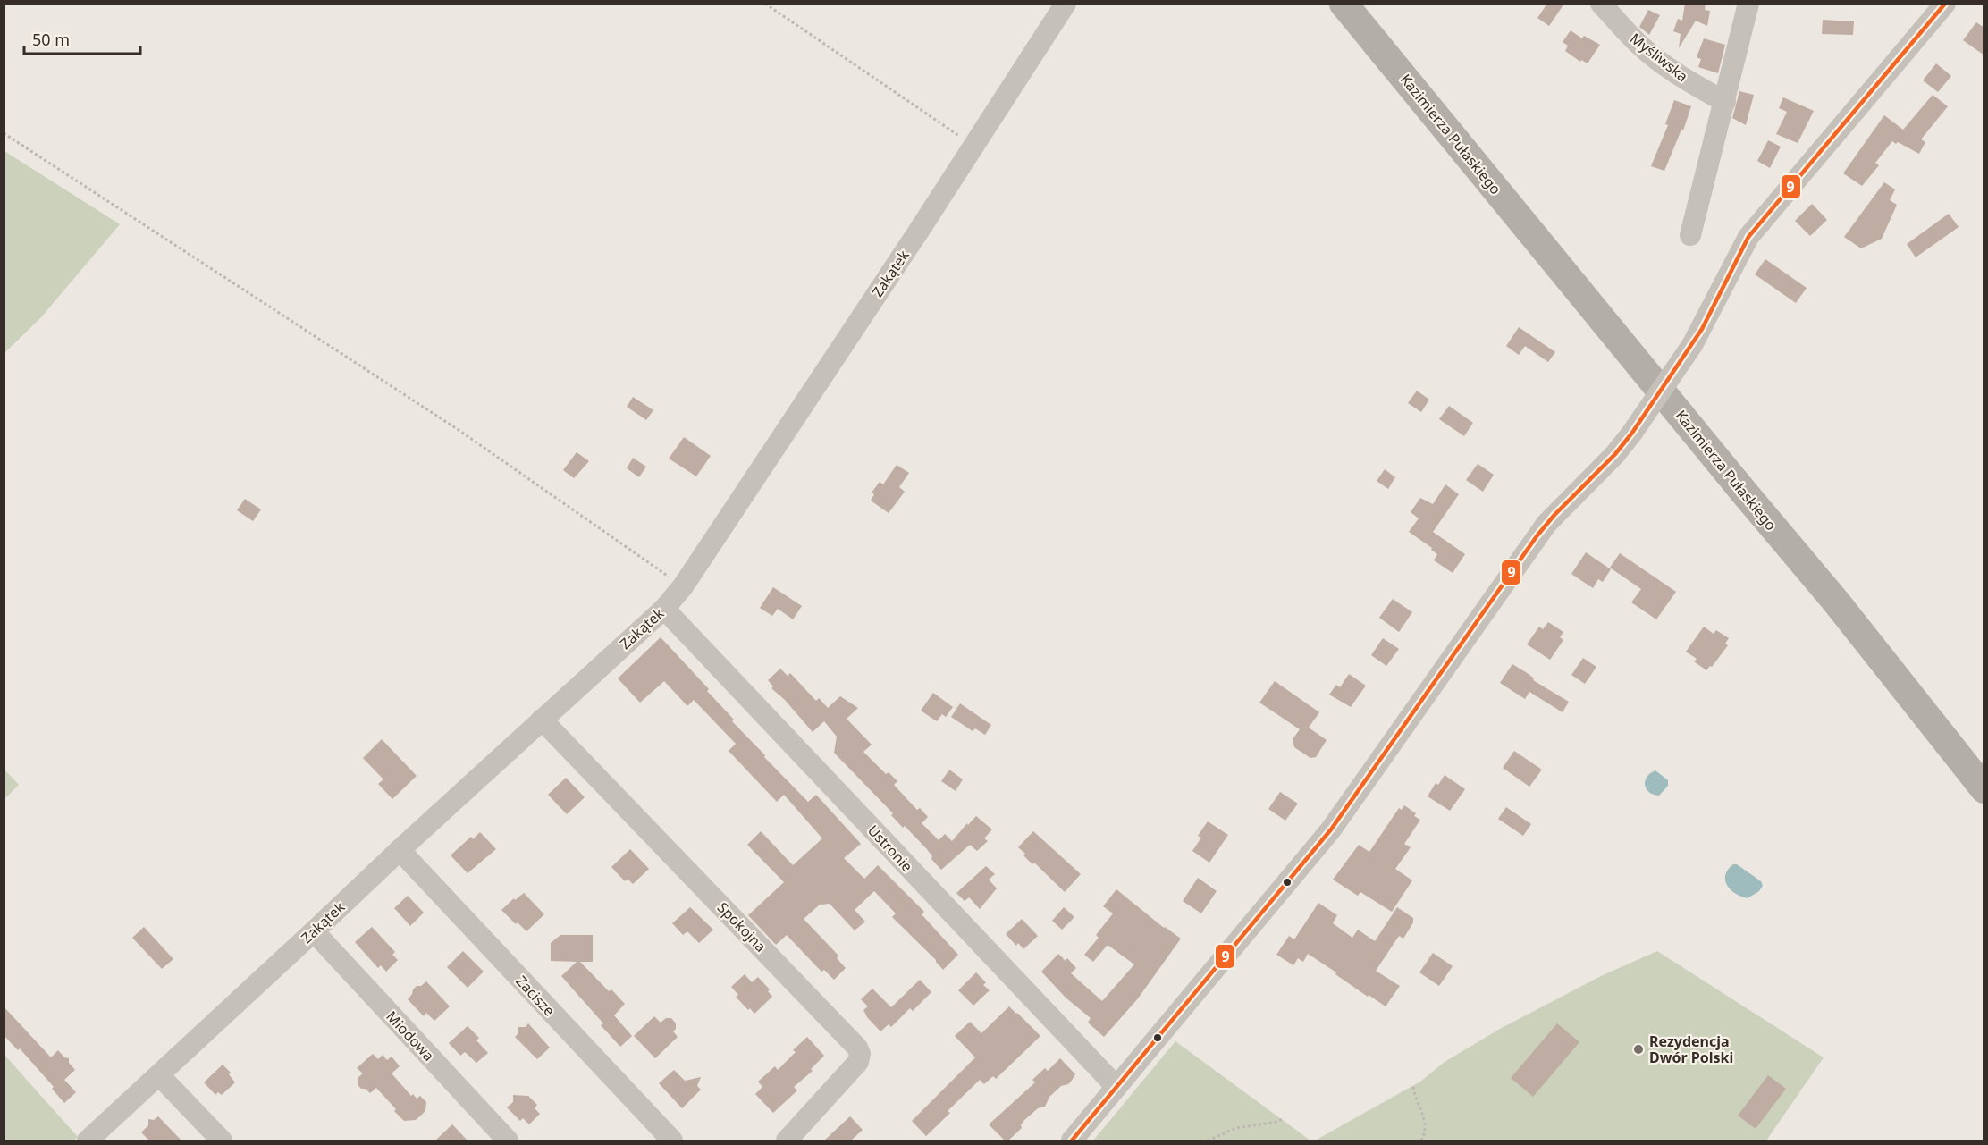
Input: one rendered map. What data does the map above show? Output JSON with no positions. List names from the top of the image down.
{
  "streets": {
    "main road": ["Kazimierza Pułaskiego"],
    "street": [
      "Myśliwska",
      "Zakątek",
      "Ustronie",
      "Spokojna",
      "Zacisze",
      "Miodowa"
    ]
  },
  "crossings": [
    ["Zakątek", "Ustronie"],
    ["Zakątek", "Spokojna"],
    ["Zakątek", "Zacisze"],
    ["Zakątek", "Miodowa"]
  ],
  "places": ["Rezydencja Dwór Polski"],
  "lines": ["transit line 9"],
  "scale_bar": "50 m"
}
